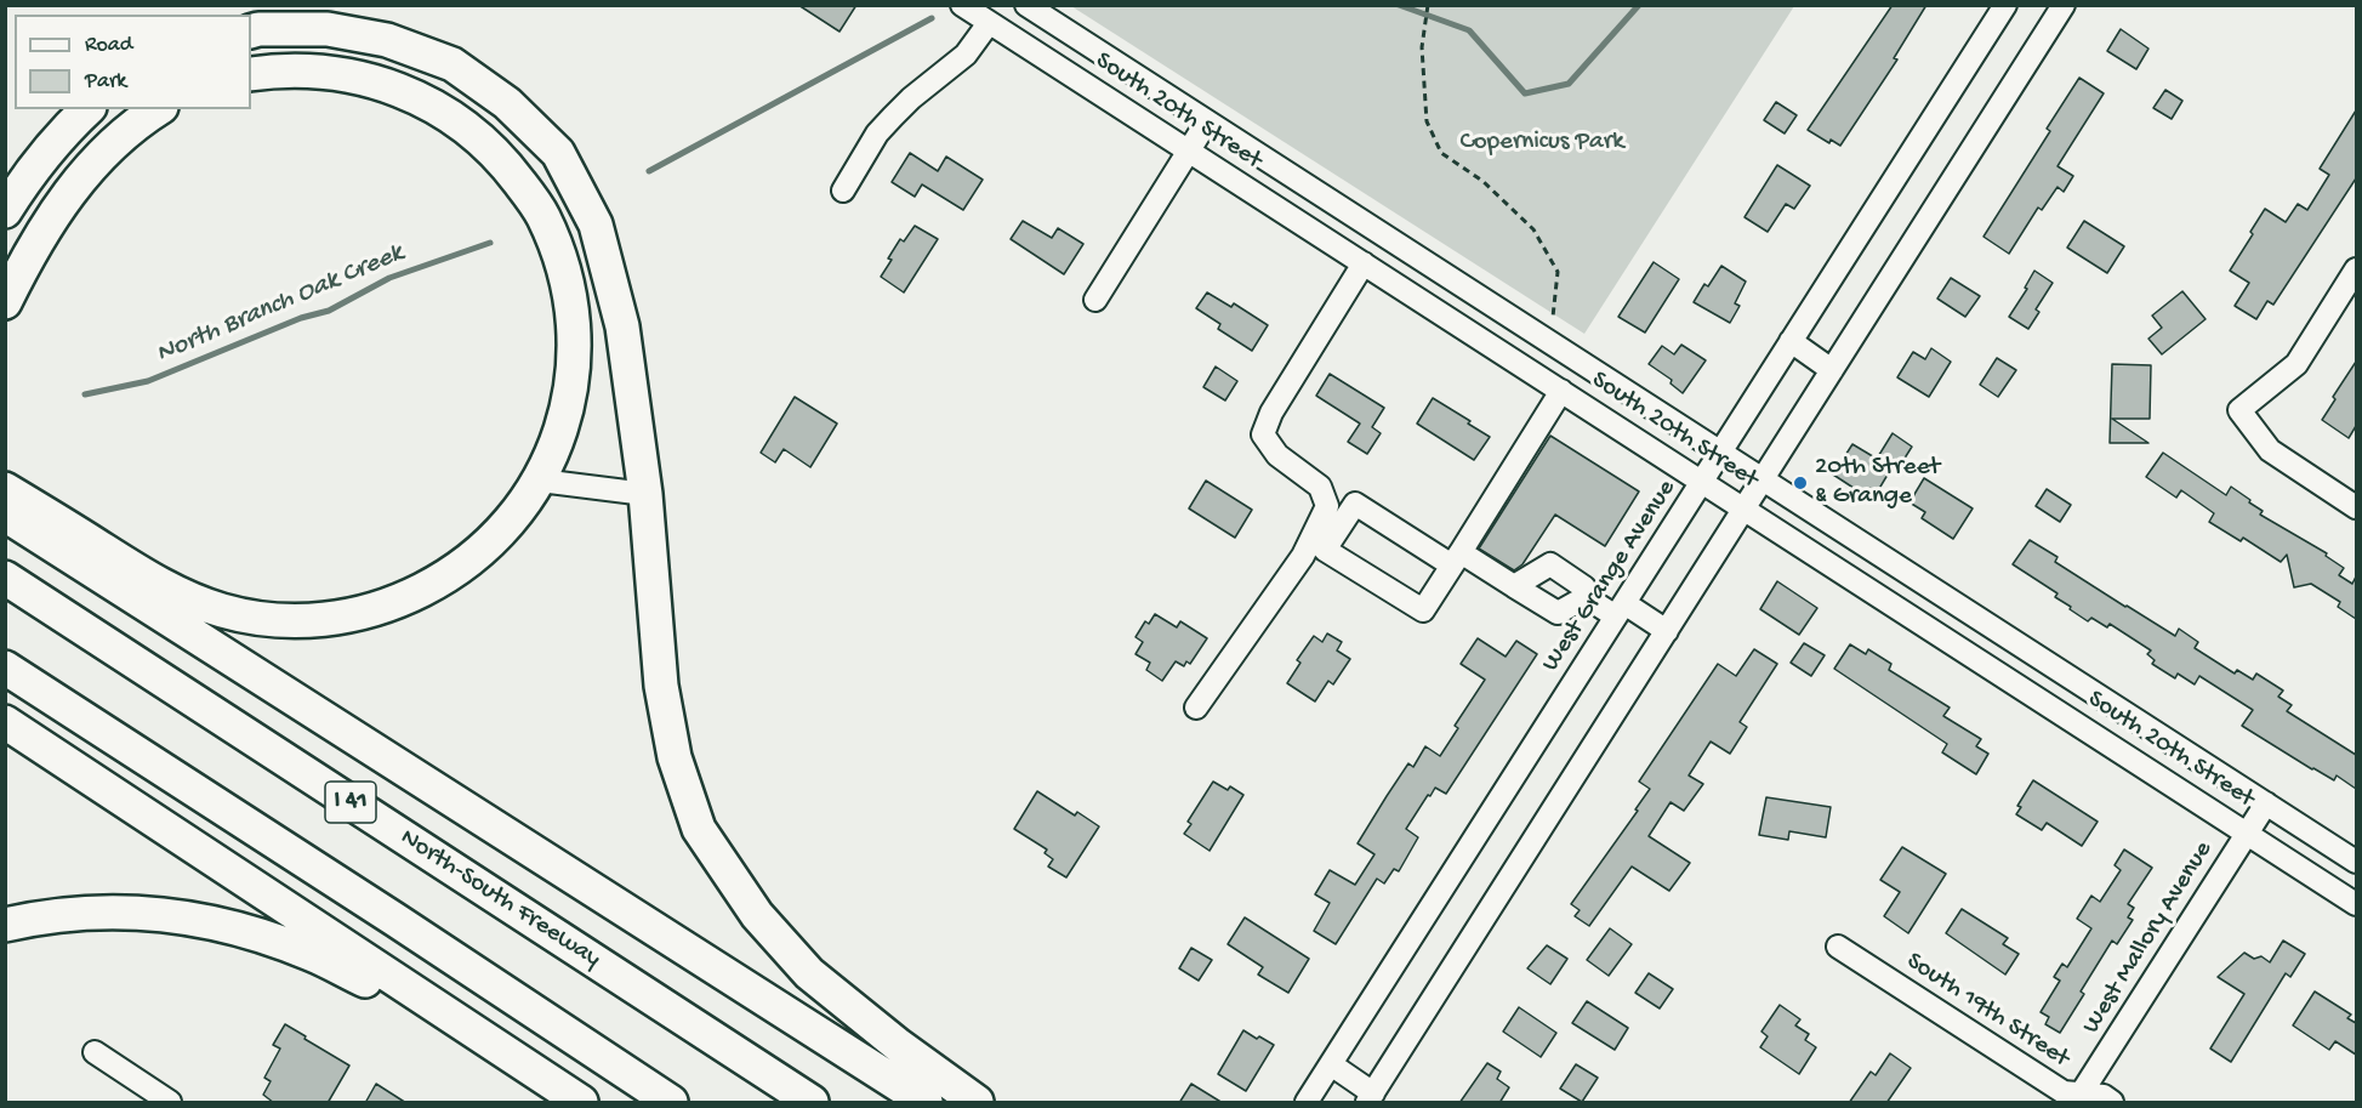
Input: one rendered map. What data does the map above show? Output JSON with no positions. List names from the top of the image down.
{
  "streets": {
    "highway": ["I 41", "North-South Freeway"],
    "street": [
      "South 20th Street",
      "West Grange Avenue",
      "West Mallory Avenue",
      "South 19th Street"
    ]
  },
  "crossings": [
    ["South 20th Street", "West Grange Avenue"],
    ["South 20th Street", "West Mallory Avenue"],
    ["West Mallory Avenue", "South 19th Street"]
  ],
  "water": ["North Branch Oak Creek"],
  "parks": ["Copernicus Park"],
  "places": ["20th Street & Grange"],
  "legend": ["Road", "Park"]
}
